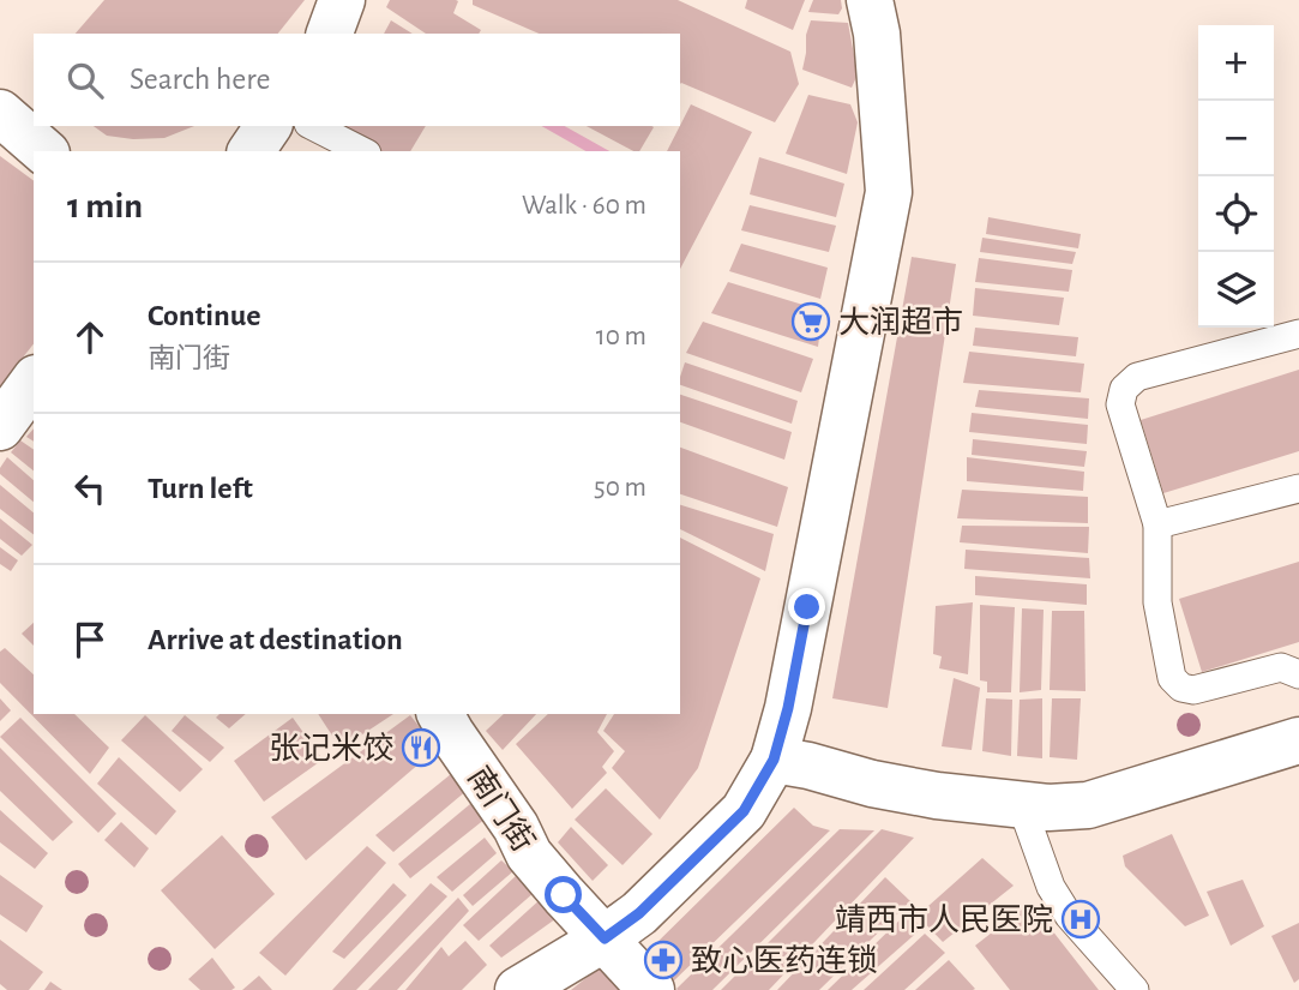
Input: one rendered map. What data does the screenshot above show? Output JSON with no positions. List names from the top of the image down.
{
  "streets": {
    "street": ["南门街"]
  },
  "places": {
    "supermarket": ["大润超市"],
    "restaurant": ["张记米饺"],
    "hospital": ["靖西市人民医院"],
    "pharmacy": ["致心医药连锁"]
  },
  "page": {
    "map_buttons": ["+", "−"],
    "search": "Search here",
    "heading": ["1 min", "Walk · 60 m"],
    "list": [
      ["Continue", "南门街", "10 m"],
      ["Turn left", "50 m"],
      "Arrive at destination"
    ]
  }
}
